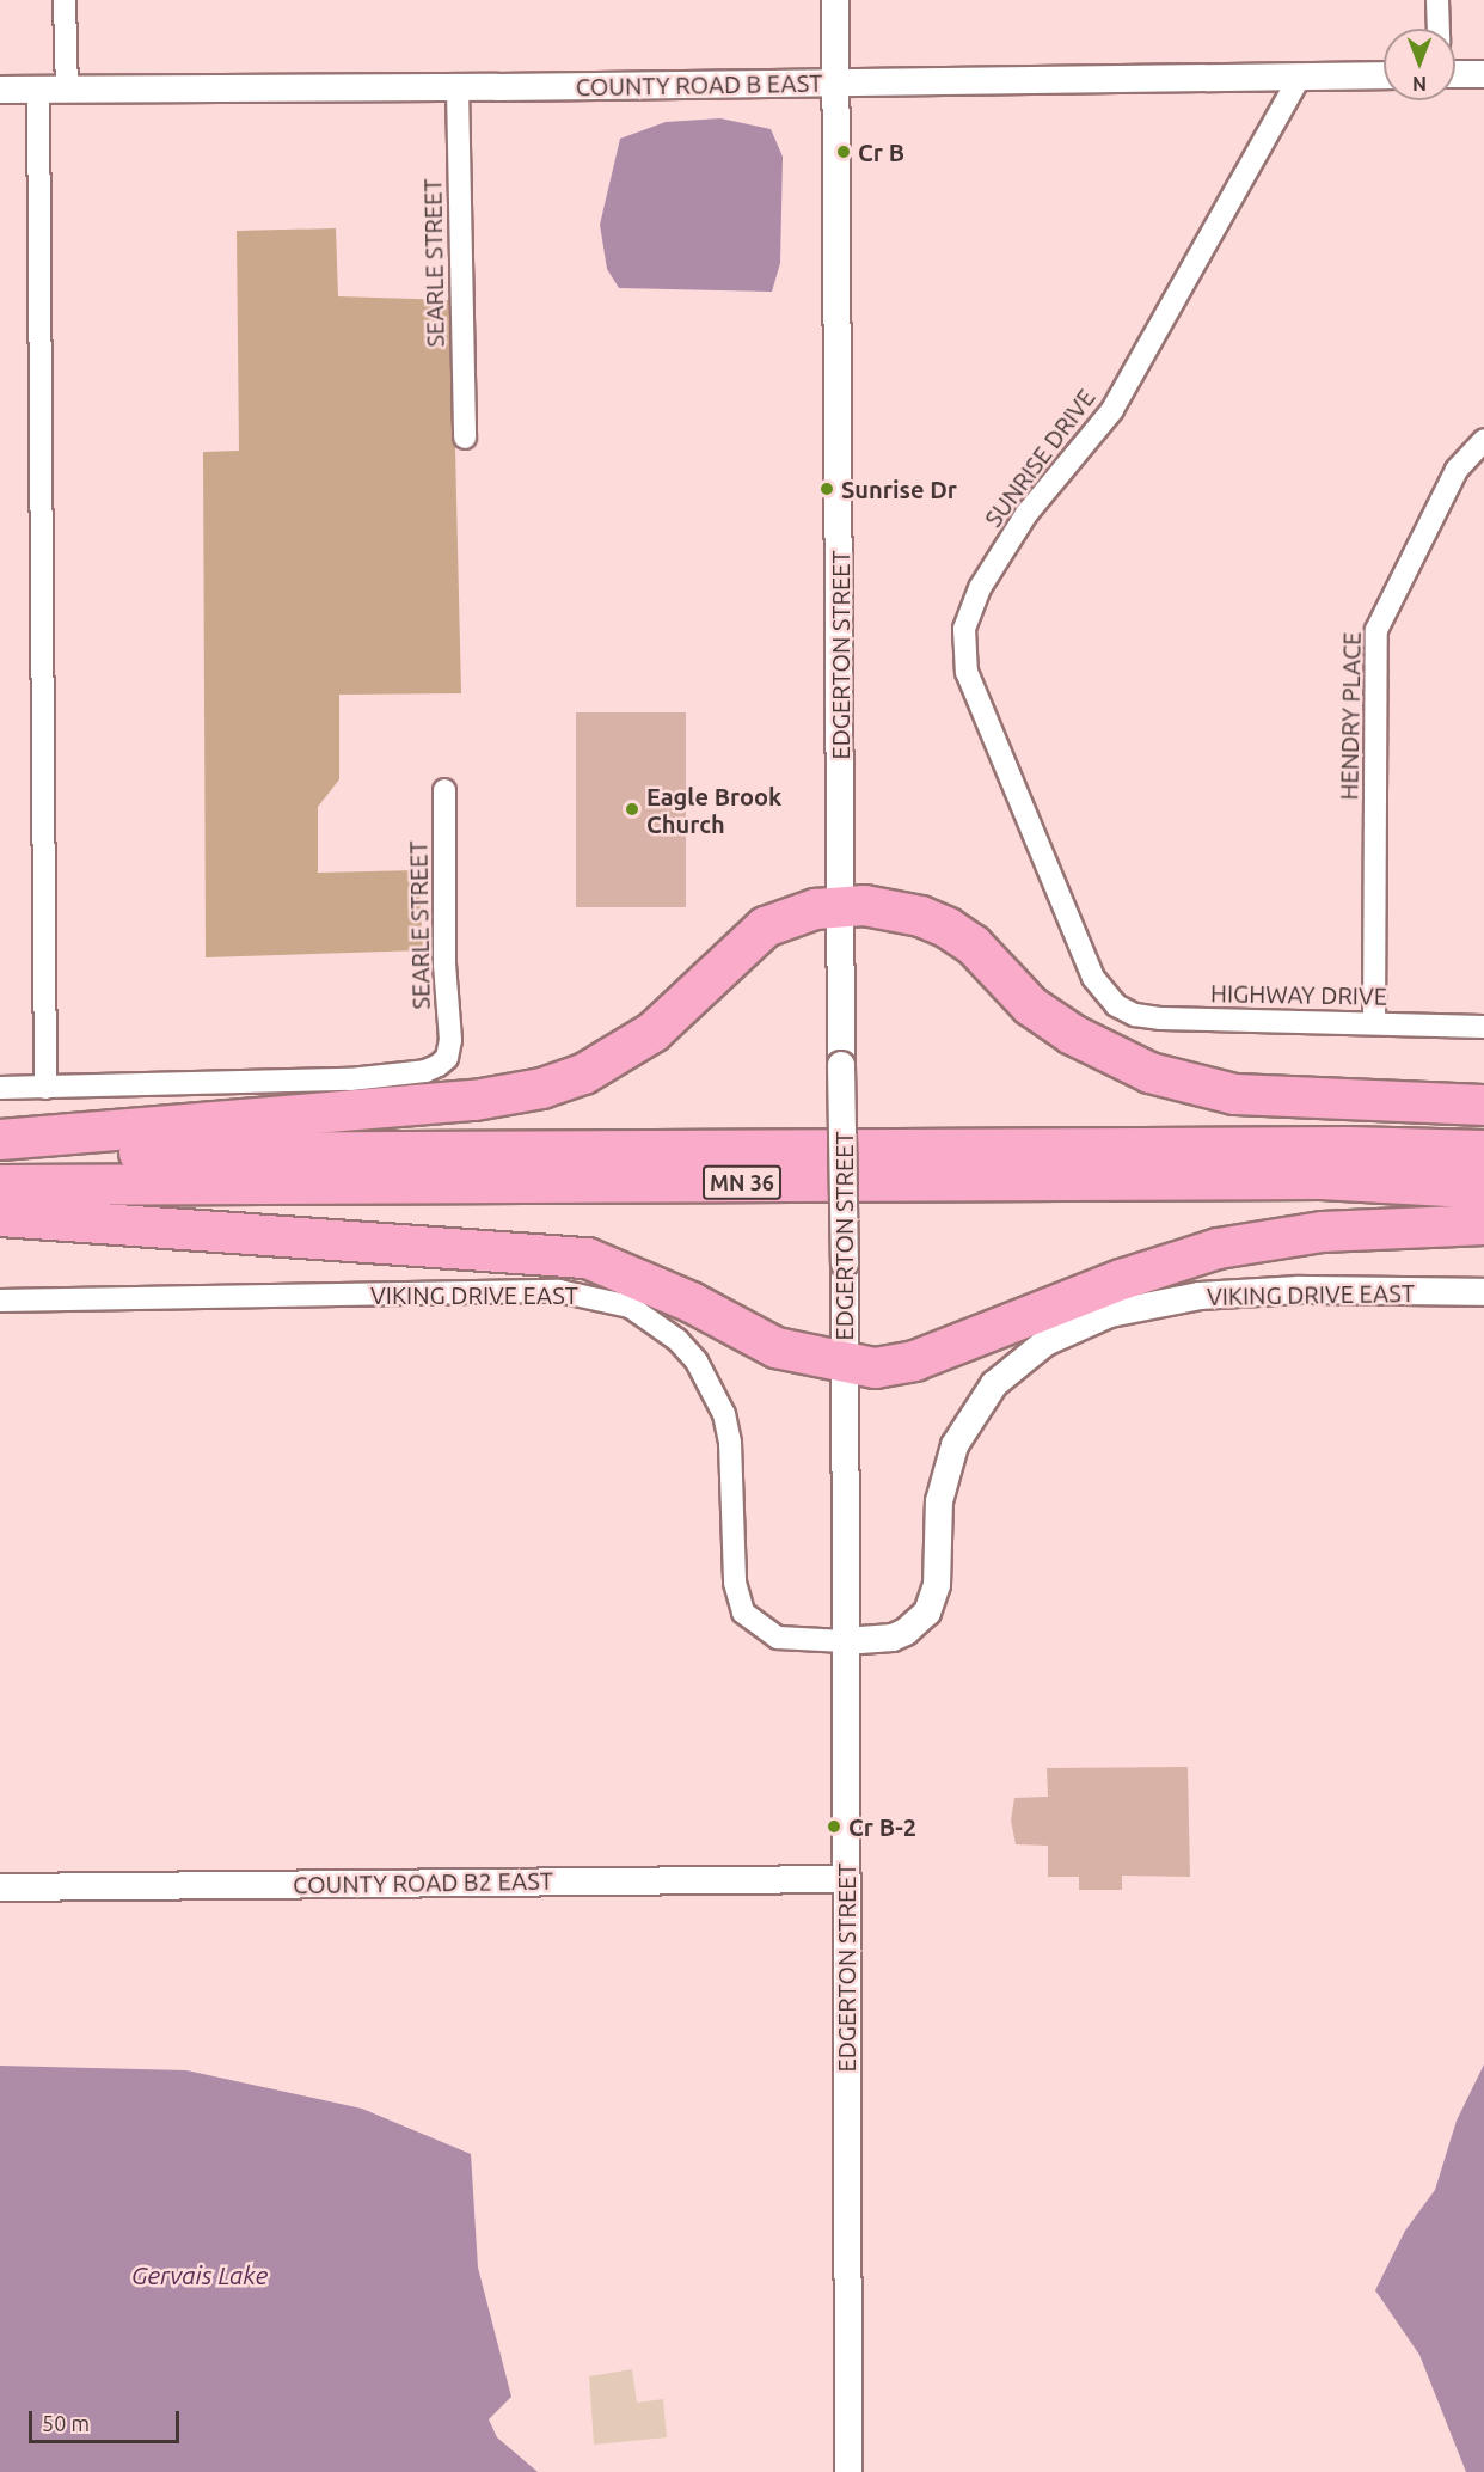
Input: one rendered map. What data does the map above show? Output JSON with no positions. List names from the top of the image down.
{
  "streets": {
    "highway": ["MN 36"],
    "street": [
      "COUNTY ROAD B EAST",
      "SEARLE STREET",
      "SUNRISE DRIVE",
      "EDGERTON STREET",
      "HENDRY PLACE",
      "HIGHWAY DRIVE",
      "VIKING DRIVE EAST",
      "COUNTY ROAD B2 EAST"
    ]
  },
  "crossings": [
    ["COUNTY ROAD B EAST", "SEARLE STREET"],
    ["COUNTY ROAD B EAST", "SUNRISE DRIVE"],
    ["COUNTY ROAD B EAST", "EDGERTON STREET"],
    ["SUNRISE DRIVE", "HIGHWAY DRIVE"],
    ["EDGERTON STREET", "VIKING DRIVE EAST"],
    ["EDGERTON STREET", "COUNTY ROAD B2 EAST"],
    ["HENDRY PLACE", "HIGHWAY DRIVE"]
  ],
  "water": ["Gervais Lake"],
  "places": [
    "Cr B",
    "Sunrise Dr",
    "Eagle Brook Church",
    "Cr B-2"
  ],
  "scale_bar": "50 m",
  "north": "bottom"
}
